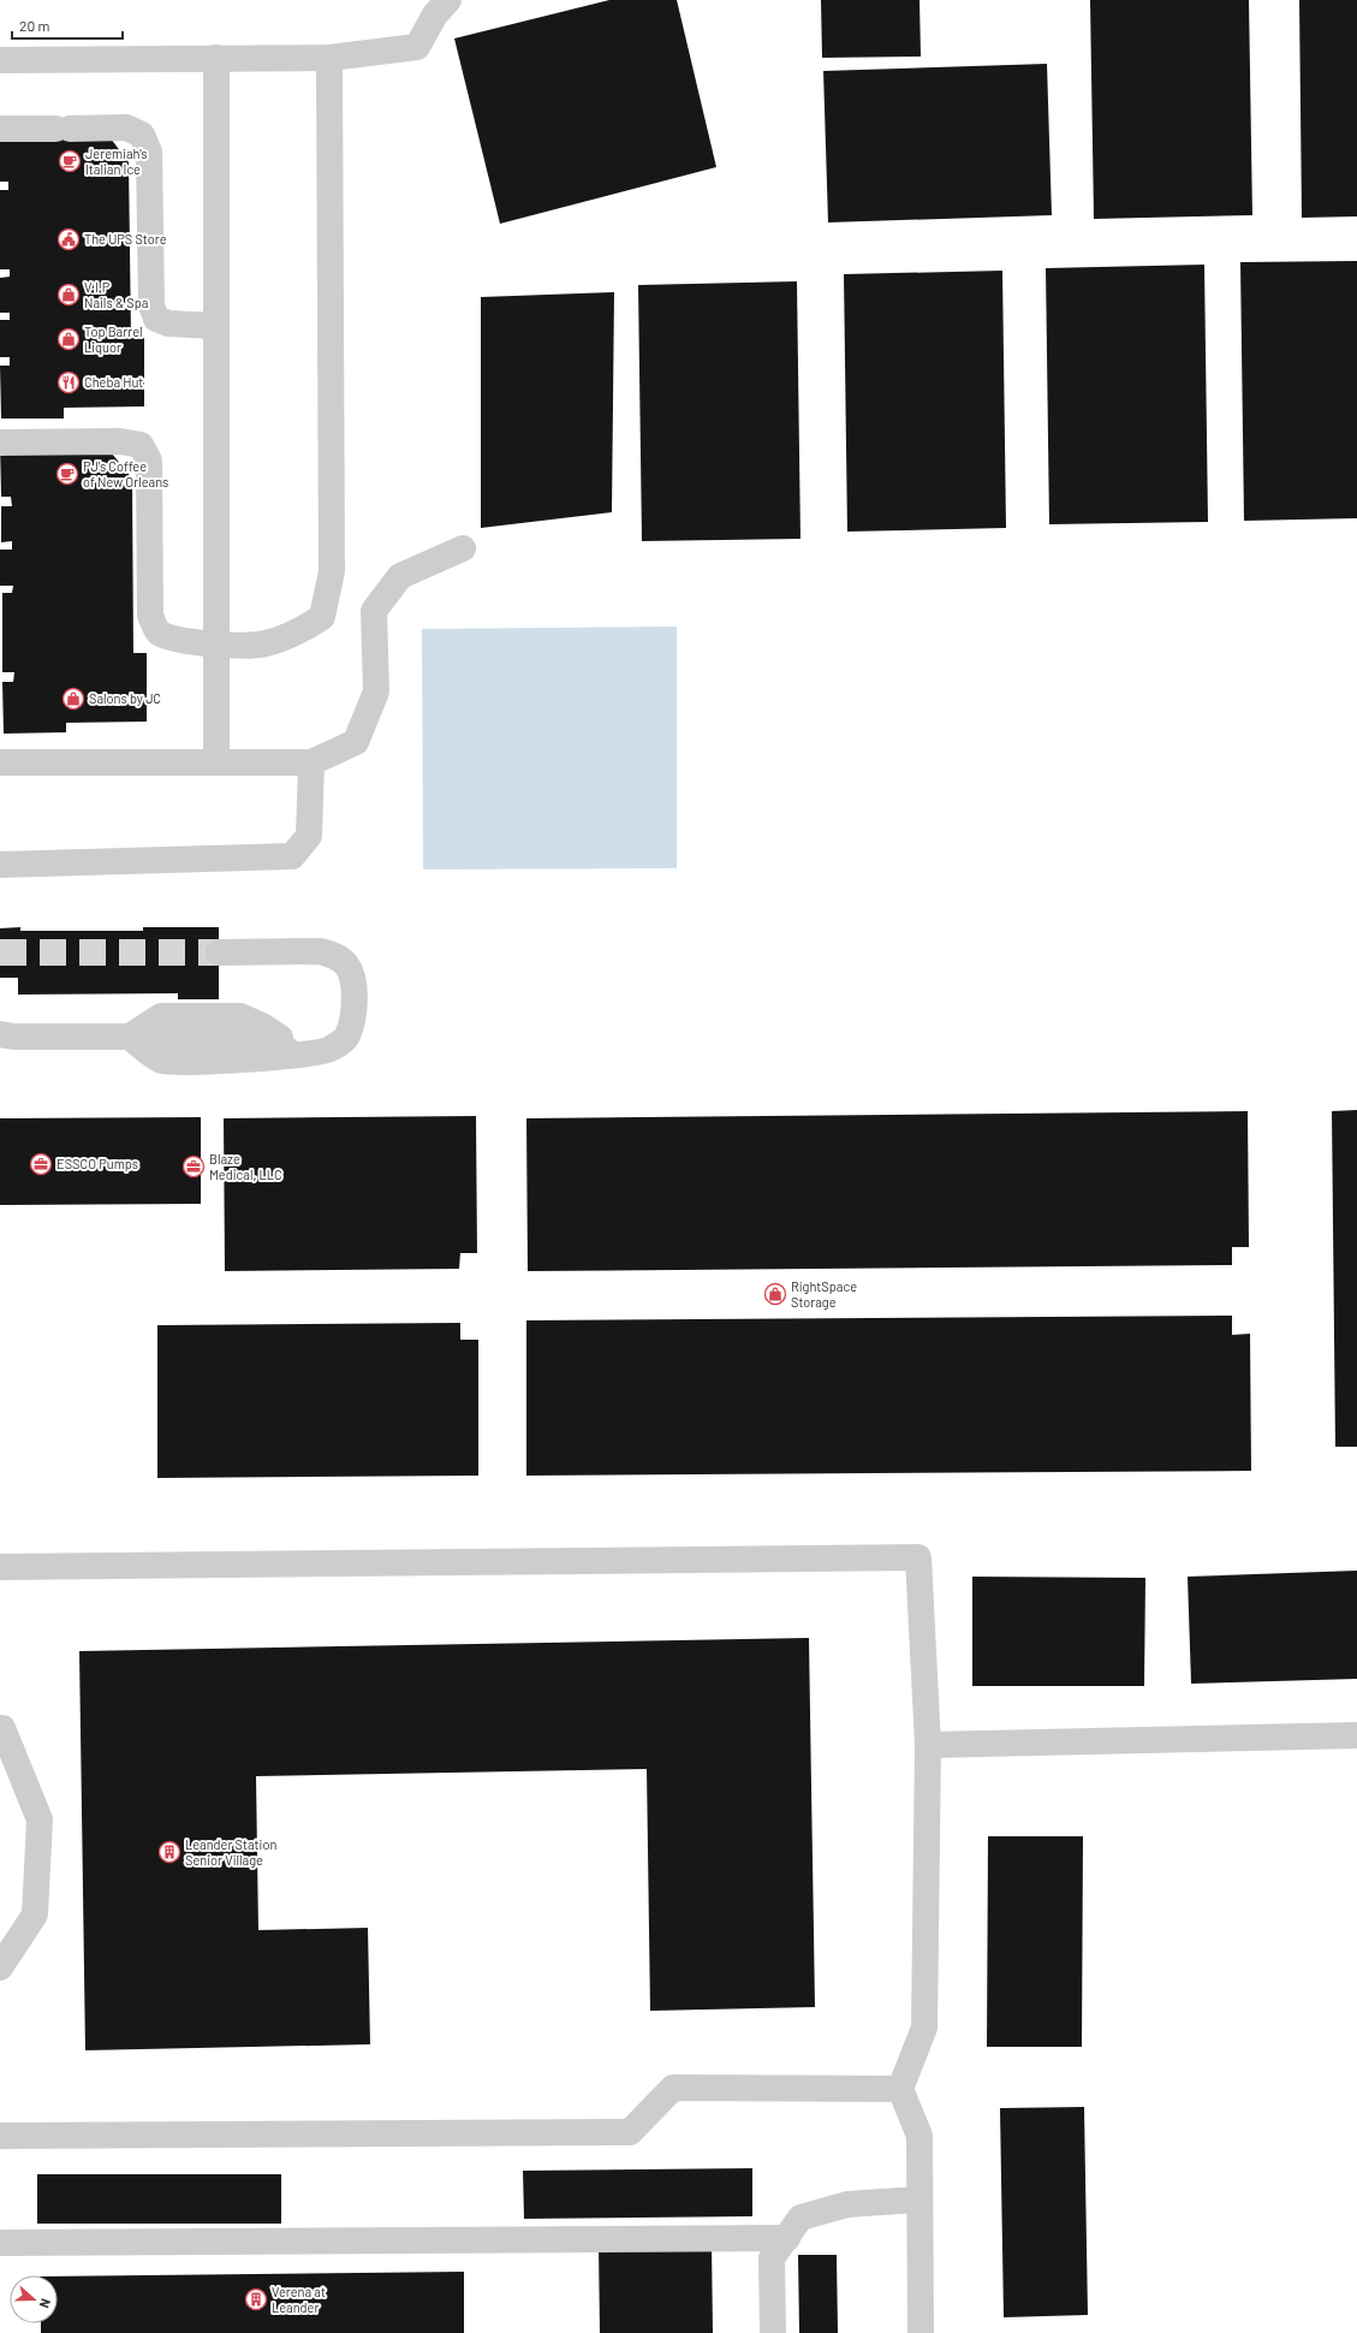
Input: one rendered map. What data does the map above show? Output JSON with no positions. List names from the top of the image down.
{
  "places": {
    "cafe": ["Jeremiah's Italian Ice", "PJ's Coffee of New Orleans"],
    "public building": ["The UPS Store"],
    "shop": [
      "V.I.P Nails & Spa",
      "Top Barrel Liquor",
      "Salons by JC",
      "RightSpace Storage"
    ],
    "restaurant": ["Cheba Hut"],
    "office": ["ESSCO Pumps", "Blaze Medical, LLC"],
    "building": ["Leander Station Senior Village", "Verena at Leander"]
  },
  "scale_bar": "20 m",
  "north": "right"
}
